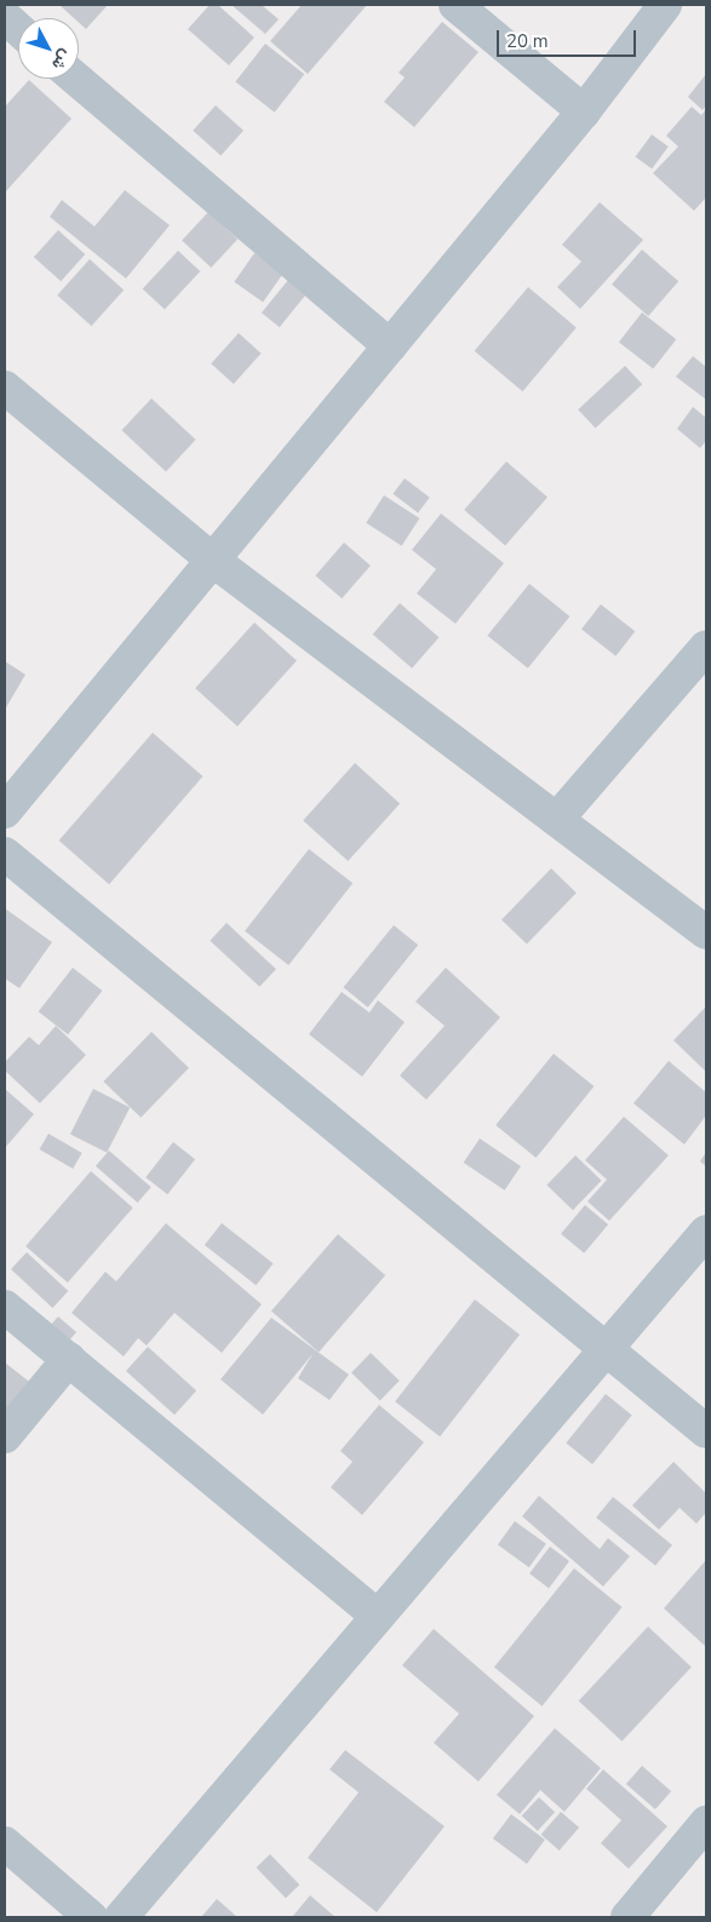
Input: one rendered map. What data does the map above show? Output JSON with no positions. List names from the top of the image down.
{
  "scale_bar": "20 m",
  "north": "bottom right"
}
